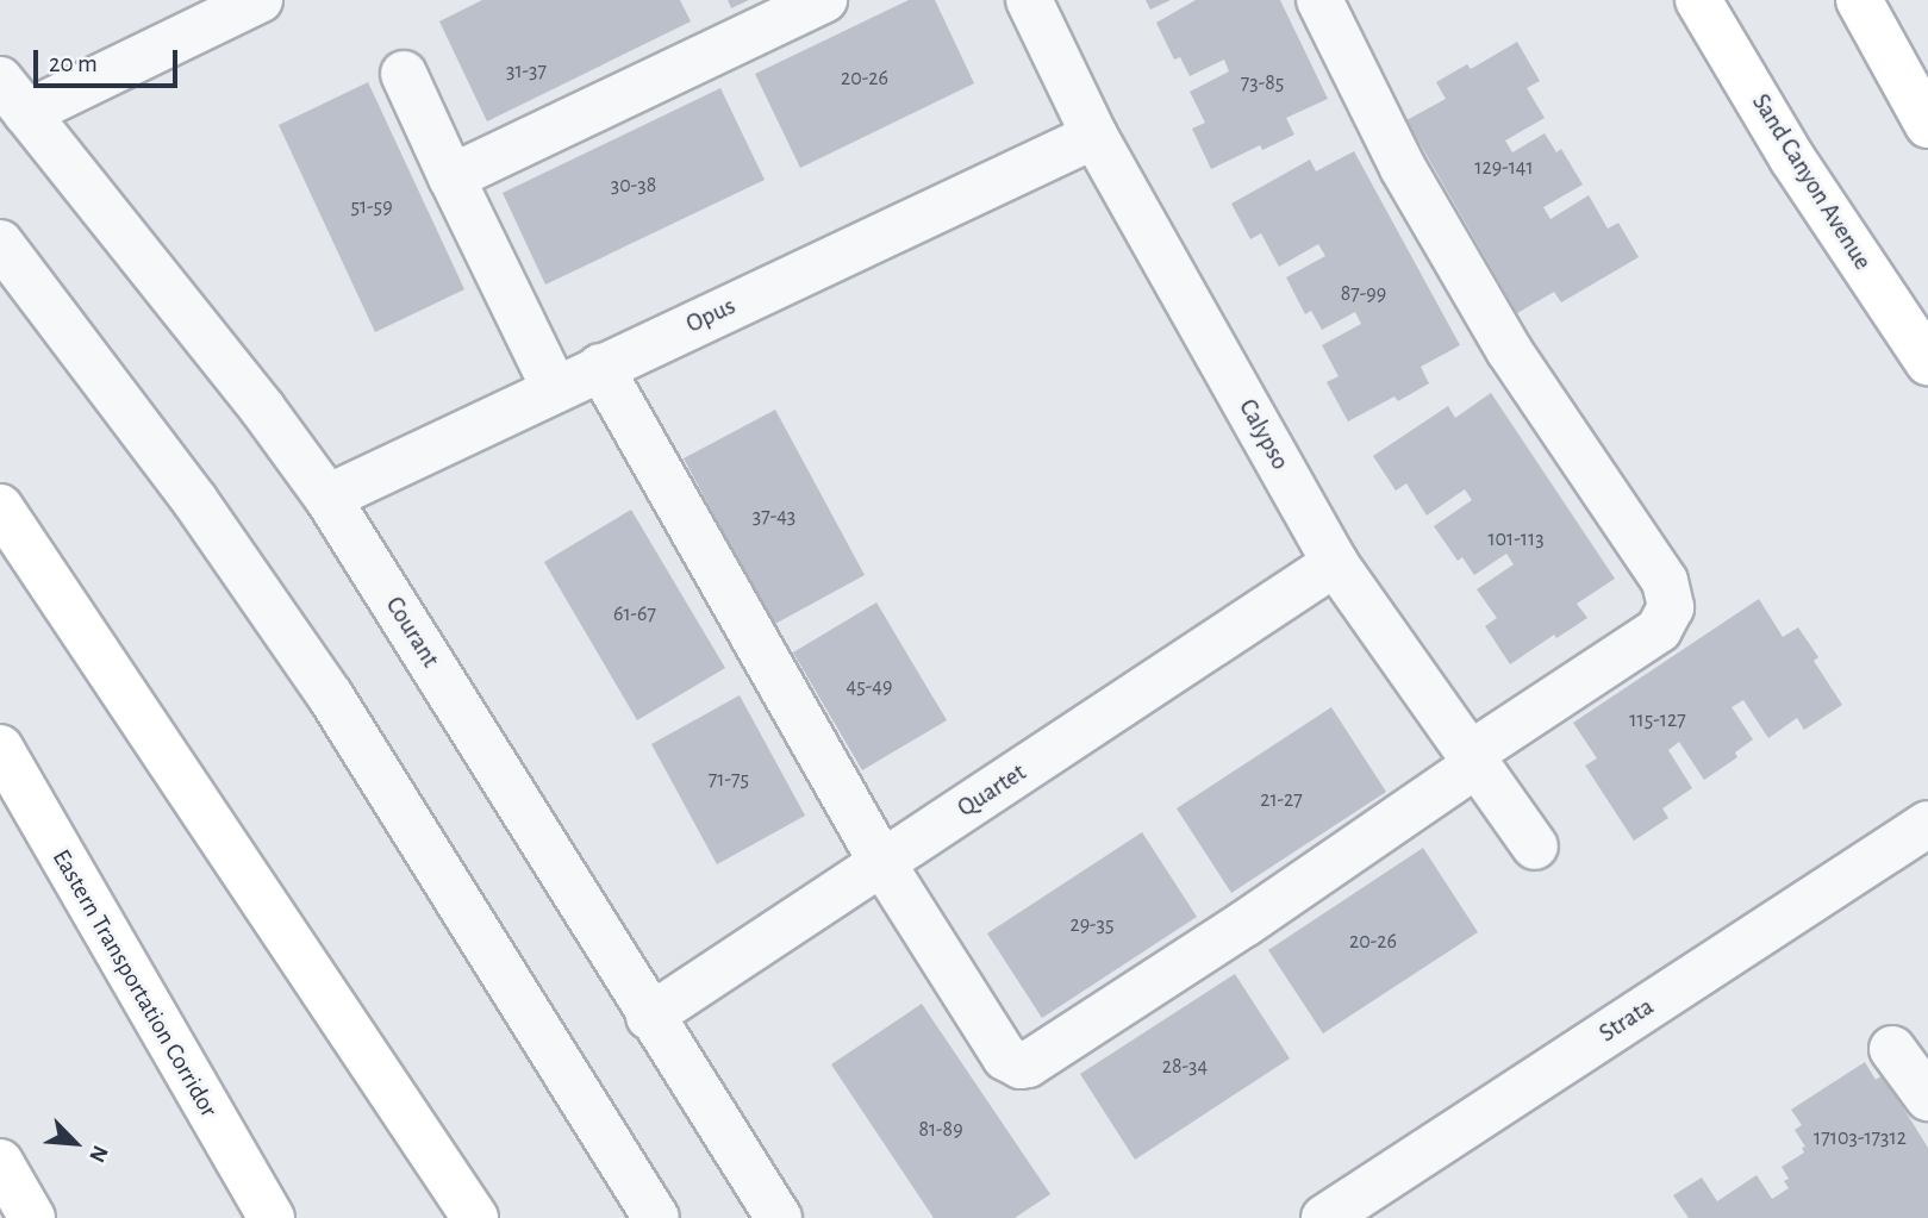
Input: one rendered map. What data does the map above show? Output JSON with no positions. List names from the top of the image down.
{
  "streets": {
    "main road": ["Sand Canyon Avenue", "Eastern Transportation Corridor"],
    "street": [
      "Opus",
      "Calypso",
      "Courant",
      "Quartet",
      "Strata"
    ]
  },
  "crossings": [
    ["Opus", "Calypso"],
    ["Opus", "Courant"],
    ["Calypso", "Quartet"],
    ["Courant", "Quartet"]
  ],
  "house_numbers": [
    "31-37",
    "20-26",
    "73-85",
    "129-141",
    "30-38",
    "51-59",
    "87-99",
    "37-43",
    "101-113",
    "61-67",
    "45-49",
    "115-127",
    "71-75",
    "21-27",
    "29-35",
    "20-26",
    "28-34",
    "81-89",
    "17103-17312"
  ],
  "scale_bar": "20 m",
  "north": "bottom right"
}
